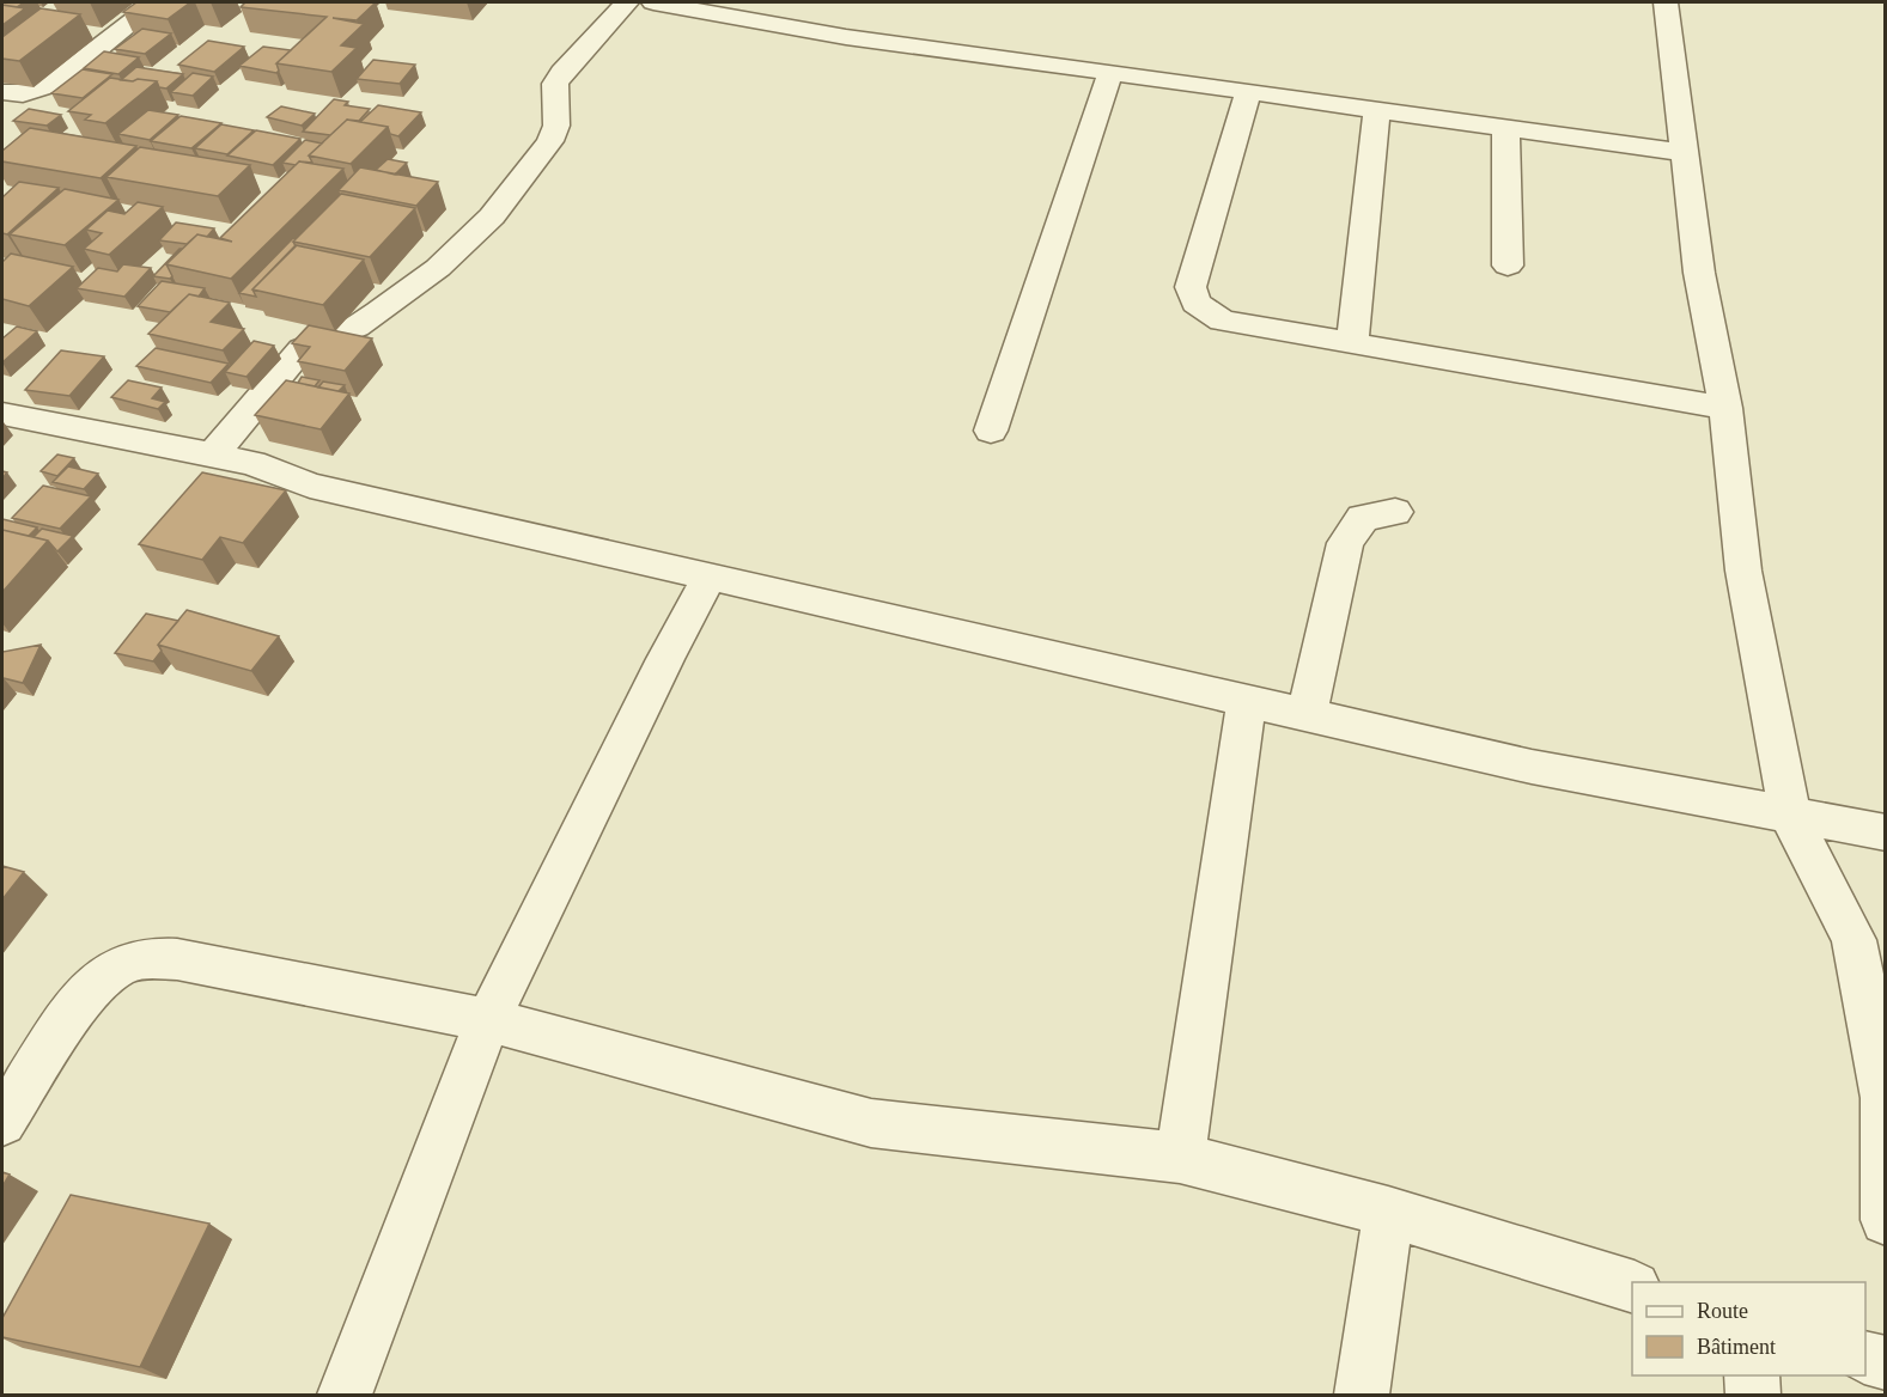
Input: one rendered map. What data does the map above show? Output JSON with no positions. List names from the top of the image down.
{
  "legend": ["Route", "Bâtiment"]
}
